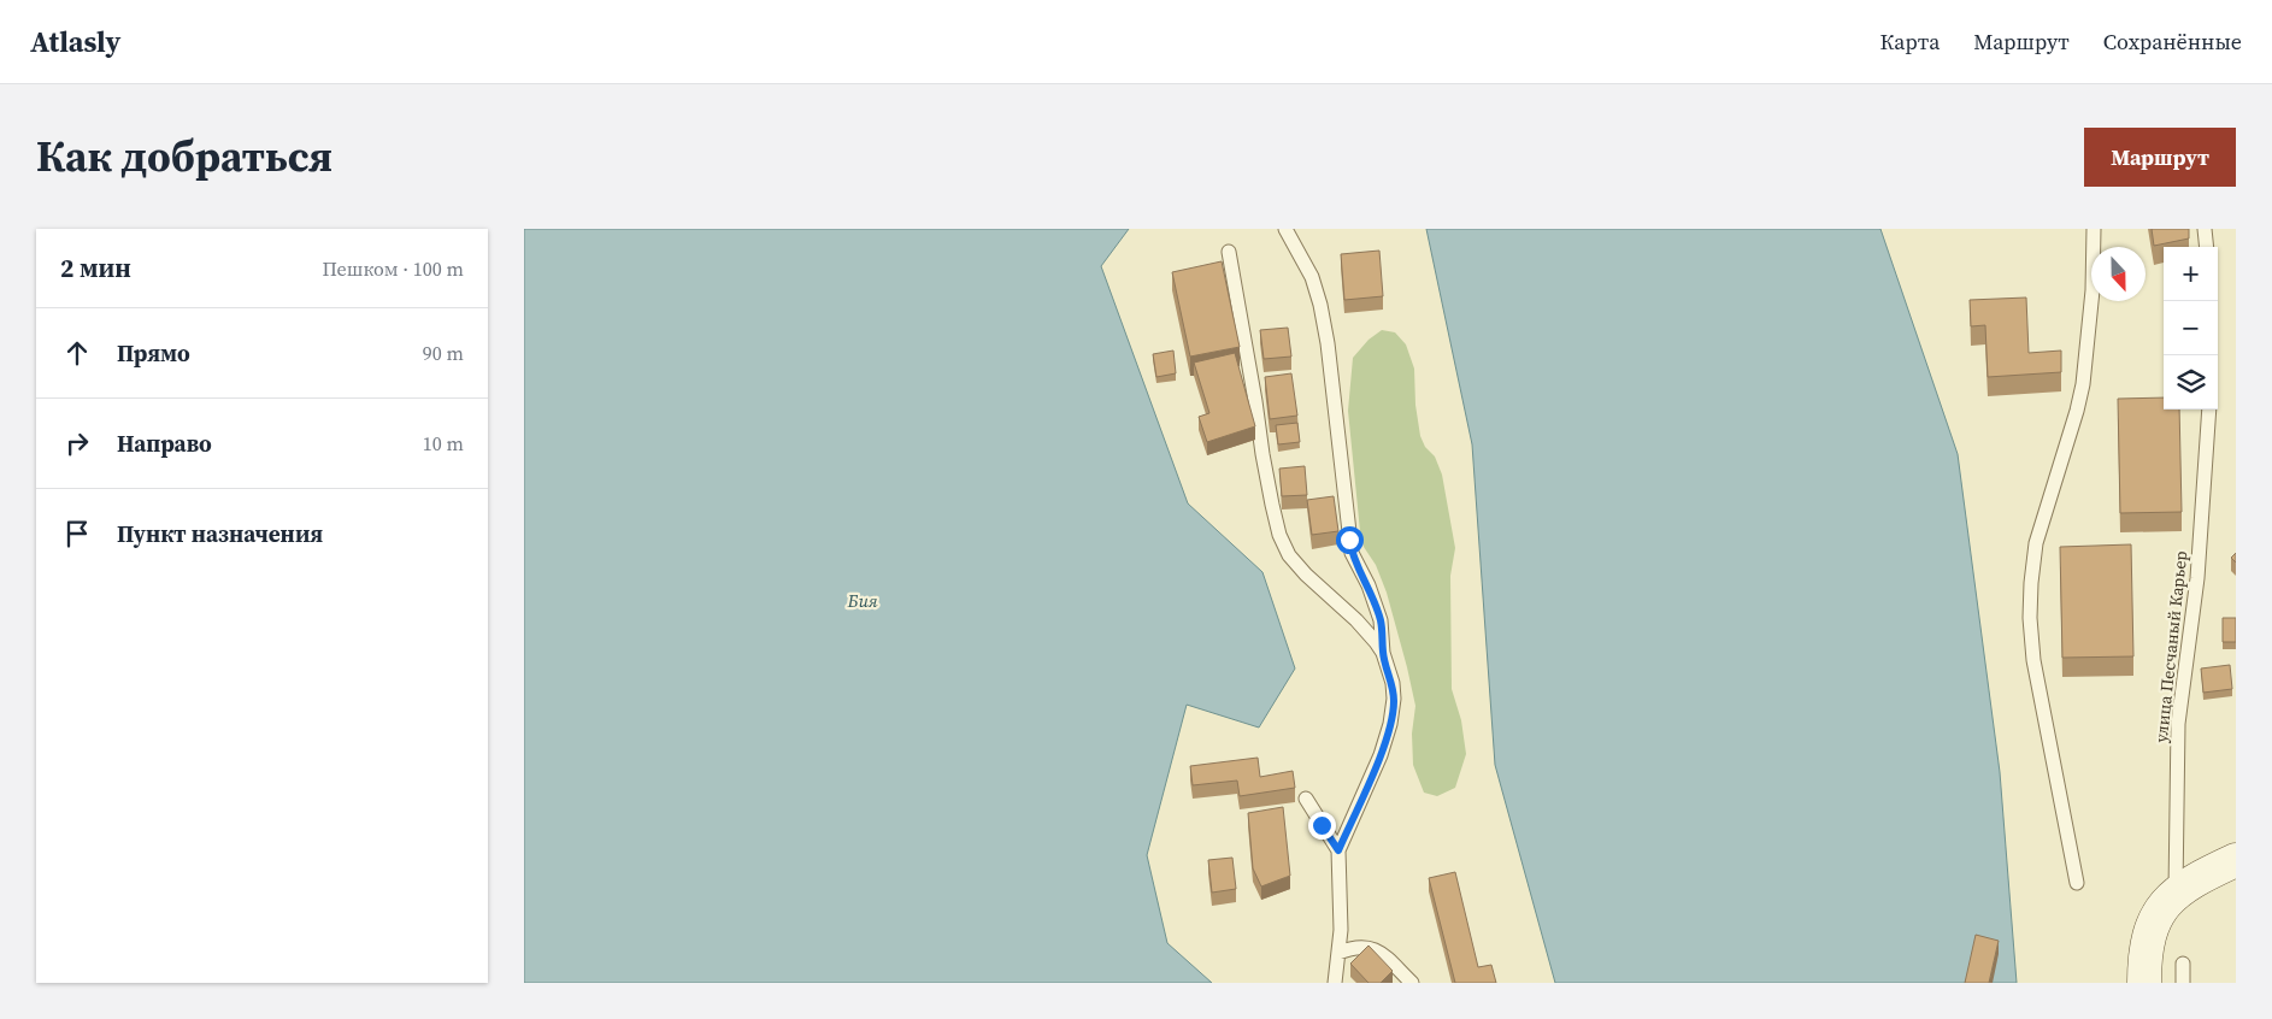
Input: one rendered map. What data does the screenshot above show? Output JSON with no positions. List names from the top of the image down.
{
  "streets": {
    "lane": ["улица Песчаный Карьер"]
  },
  "water": ["Бия"],
  "north": "bottom",
  "page": {
    "header": "Atlasly",
    "nav": ["Карта", "Маршрут", "Сохранённые"],
    "title": "Как добраться",
    "buttons": "Маршрут",
    "heading": ["2 мин", "Пешком · 100 m"],
    "map_buttons": ["+", "−"],
    "list": [
      ["Прямо", "90 m"],
      ["Направо", "10 m"],
      "Пункт назначения"
    ]
  }
}
